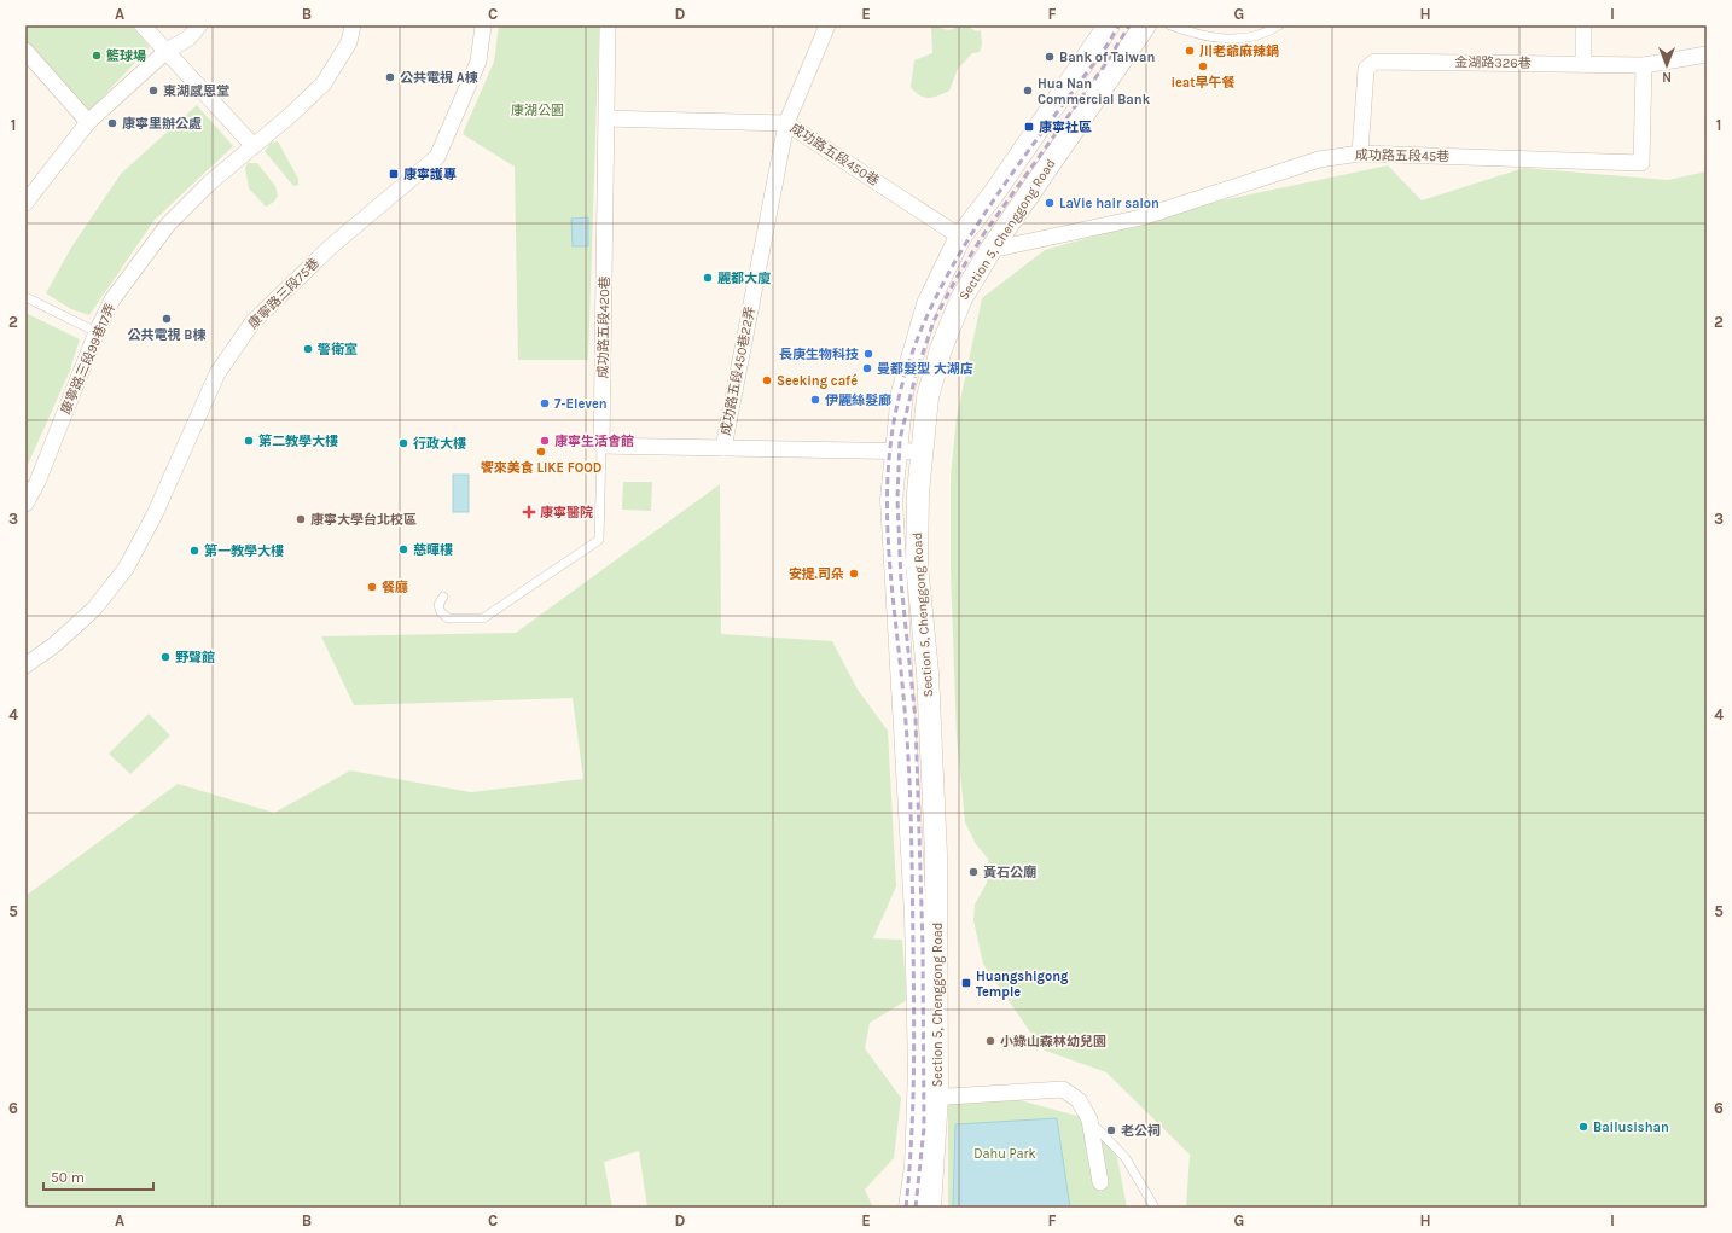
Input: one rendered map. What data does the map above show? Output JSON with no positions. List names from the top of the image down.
{
  "streets": {
    "main road": ["Section 5, Chenggong Road"],
    "street": [
      "金湖路326巷",
      "成功路五段450巷",
      "成功路五段45巷",
      "康寧路三段75巷",
      "成功路五段420巷",
      "康寧路三段99巷17弄",
      "成功路五段450巷22弄"
    ]
  },
  "crossings": [
    ["金湖路326巷", "成功路五段45巷"],
    ["成功路五段450巷", "Section 5, Chenggong Road"],
    ["成功路五段450巷", "成功路五段420巷"],
    ["成功路五段450巷", "成功路五段450巷22弄"],
    ["成功路五段45巷", "Section 5, Chenggong Road"]
  ],
  "parks": ["康湖公園", "Dahu Park"],
  "places": {
    "other": [
      "川老爺麻辣鍋",
      "籃球場",
      "Bank of Taiwan",
      "ieat早午餐",
      "公共電視 A棟",
      "東湖感恩堂",
      "Hua Nan Commercial Bank",
      "康寧里辦公處",
      "LaVie hair salon",
      "麗都大廈",
      "公共電視 B棟",
      "警衛室",
      "長庚生物科技",
      "曼都髮型 大湖店",
      "Seeking café",
      "伊麗絲髮廊",
      "7-Eleven",
      "第二教學大樓",
      "康寧生活會館",
      "行政大樓",
      "饗來美食 LIKE FOOD",
      "康寧大學台北校區",
      "慈暉樓",
      "第一教學大樓",
      "安提.司朵",
      "餐廳",
      "野聲館",
      "黃石公廟",
      "小綠山森林幼兒園",
      "Bailusishan",
      "老公祠"
    ],
    "transit": ["康寧社區", "康寧護專", "Huangshigong Temple"],
    "health": ["康寧醫院"]
  },
  "scale_bar": "50 m",
  "north": "bottom",
  "grid": {
    "columns": [
      "A",
      "B",
      "C",
      "D",
      "E",
      "F",
      "G",
      "H",
      "I"
    ],
    "rows": [
      "1",
      "2",
      "3",
      "4",
      "5",
      "6"
    ]
  }
}
